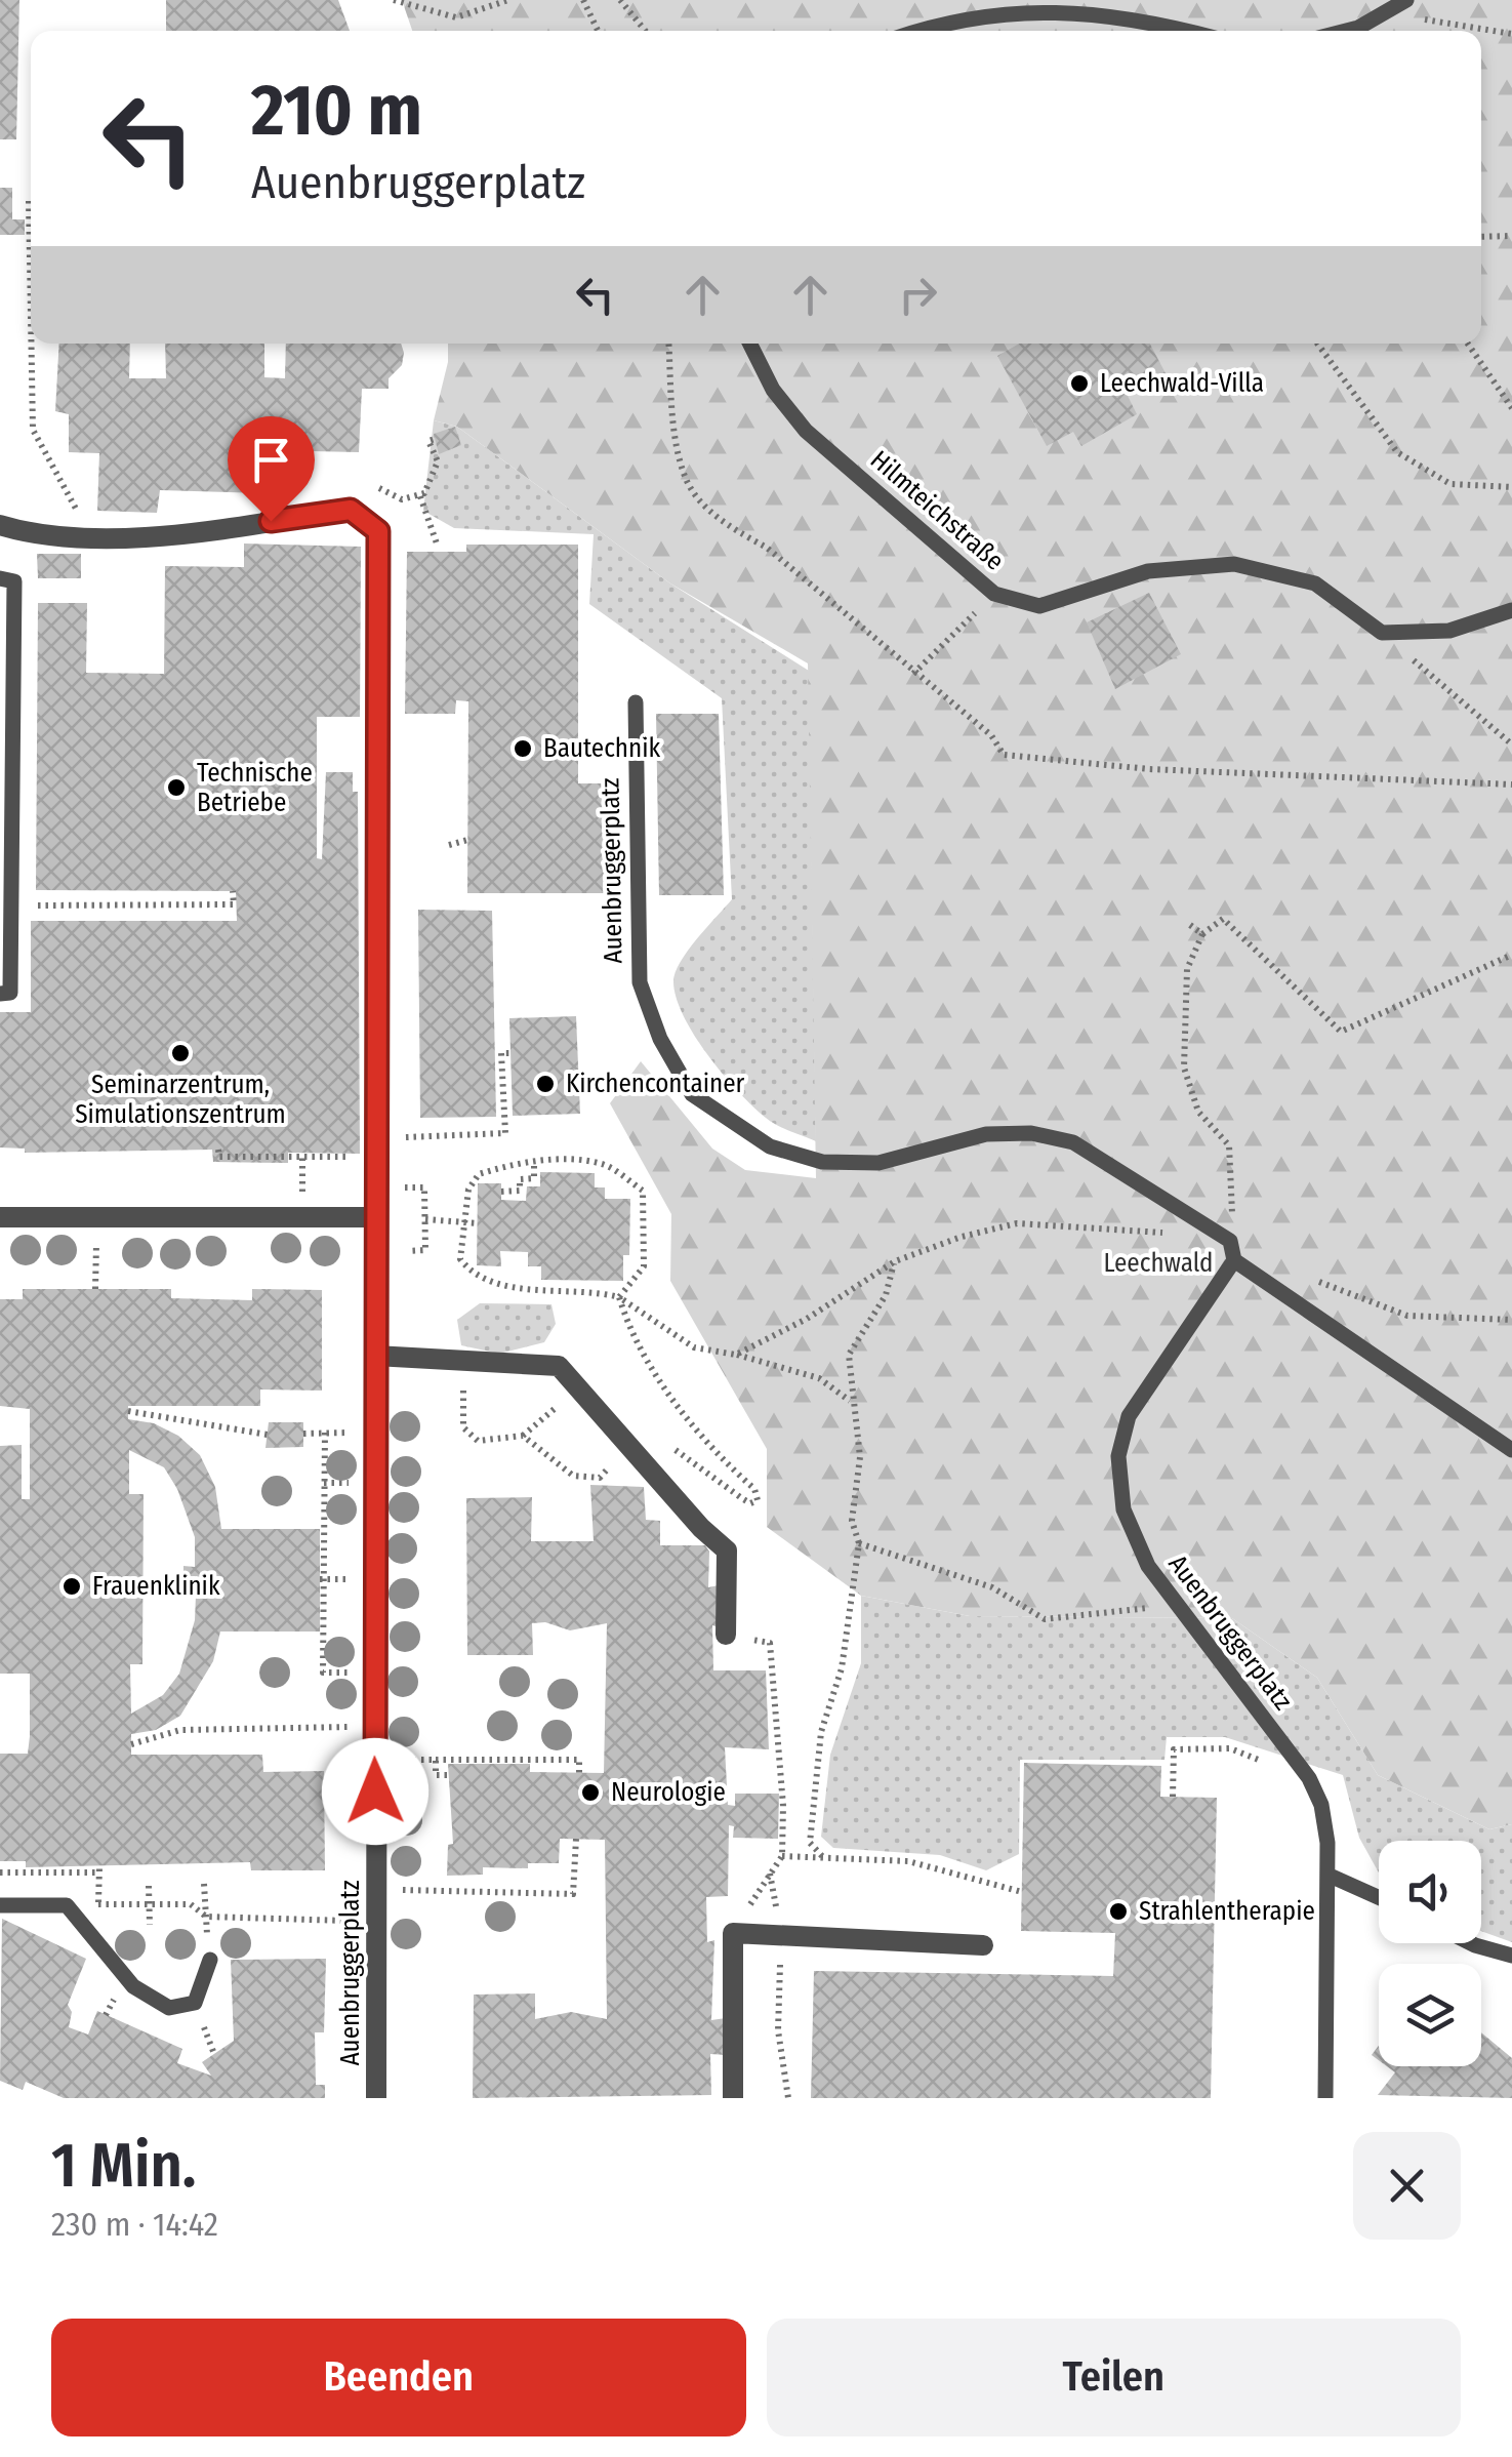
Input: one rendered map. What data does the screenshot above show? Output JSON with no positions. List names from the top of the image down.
{
  "streets": {
    "street": ["Auenbruggerplatz"],
    "lane": ["Hilmteichstraße"]
  },
  "parks": ["Leechwald"],
  "places": [
    "Leechwald-Villa",
    "Bautechnik",
    "Technische Betriebe",
    "Seminarzentrum, Simulationszentrum",
    "Kirchencontainer",
    "Frauenklinik",
    "Neurologie",
    "Strahlentherapie"
  ],
  "page": {
    "turn": ["210 m", "Auenbruggerplatz"],
    "heading": ["1 Min.", "230 m · 14:42"],
    "buttons": ["Beenden", "Teilen"]
  }
}
